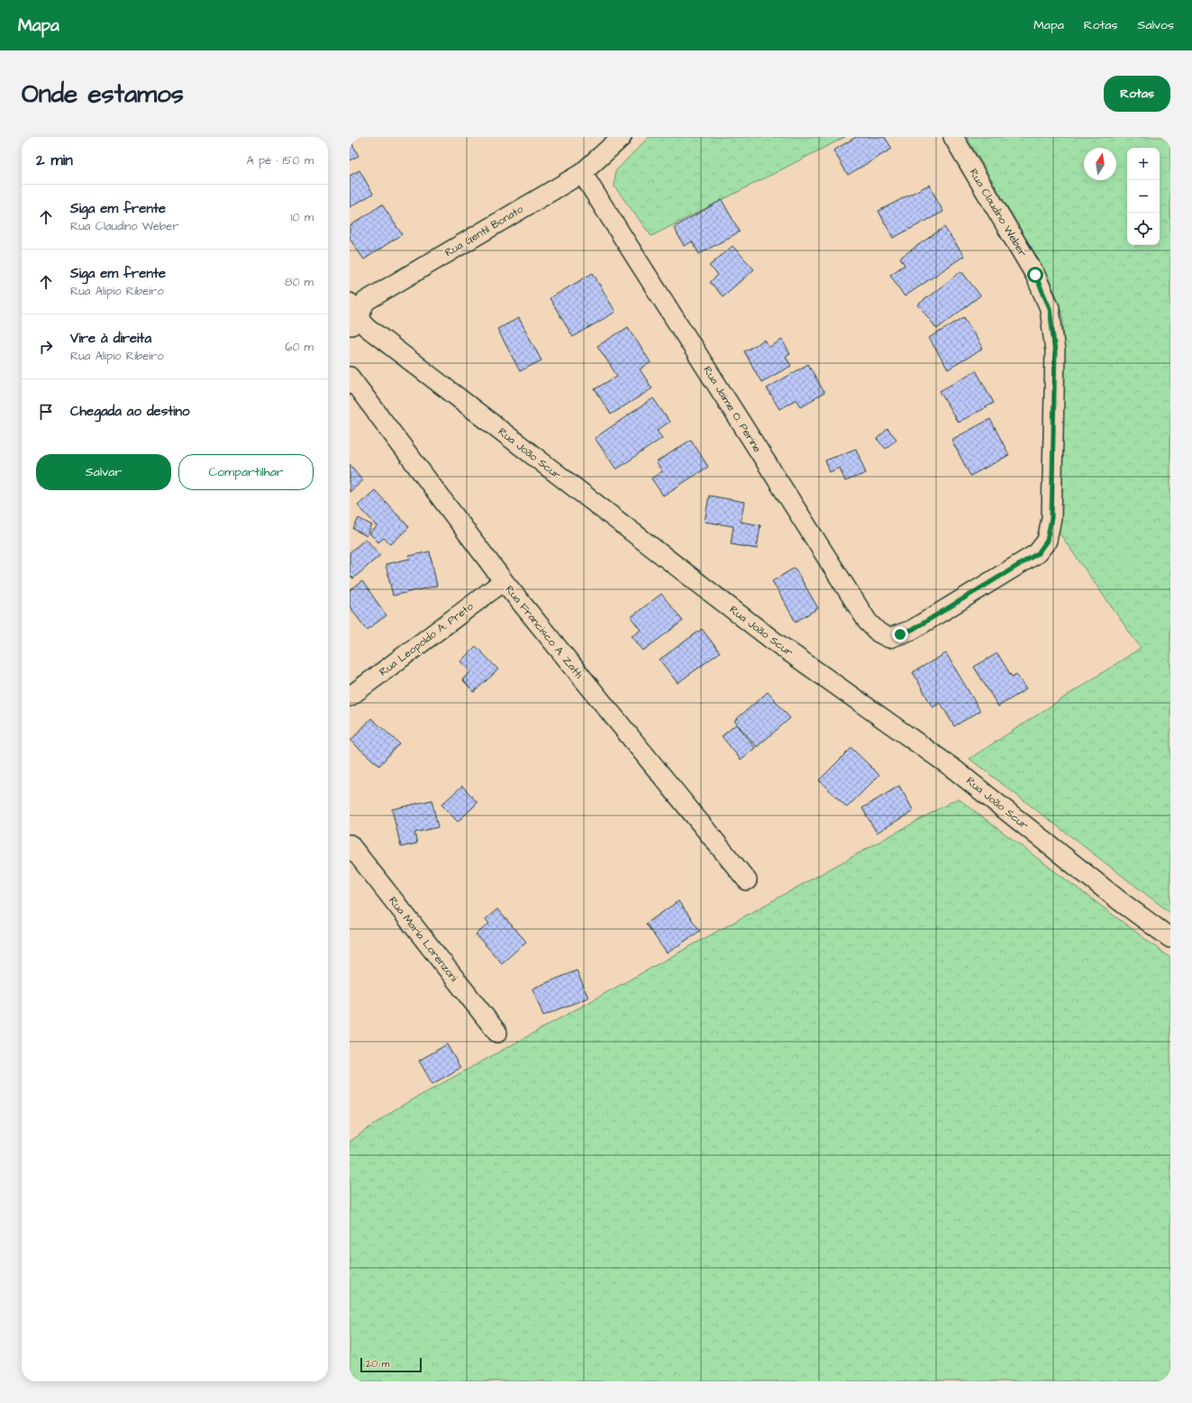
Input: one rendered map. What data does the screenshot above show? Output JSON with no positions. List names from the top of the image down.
{
  "streets": {
    "street": [
      "Rua Claudino Weber",
      "Rua Gentil Bonato",
      "Rua Jaime O. Perine",
      "Rua João Scur",
      "Rua Francisco A. Zatti",
      "Rua Leopoldo A. Preto",
      "Rua Maria Lorenzoni"
    ]
  },
  "crossings": [
    ["Rua Claudino Weber", "Rua Jaime O. Perine"],
    ["Rua Gentil Bonato", "Rua Jaime O. Perine"],
    ["Rua Gentil Bonato", "Rua João Scur"],
    ["Rua Francisco A. Zatti", "Rua Leopoldo A. Preto"]
  ],
  "scale_bar": "20 m",
  "north": "top",
  "page": {
    "header": "Mapa",
    "nav": ["Mapa", "Rotas", "Salvos"],
    "buttons": [
      "Rotas",
      ["Salvar", "Compartilhar"]
    ],
    "title": "Onde estamos",
    "heading": ["2 min", "A pé · 150 m"],
    "map_buttons": ["+", "−"],
    "list": [
      ["Siga em frente", "Rua Claudino Weber", "10 m"],
      ["Siga em frente", "Rua Alipio Ribeiro", "80 m"],
      ["Vire à direita", "Rua Alipio Ribeiro", "60 m"],
      "Chegada ao destino"
    ],
    "scale": "20 m"
  }
}
